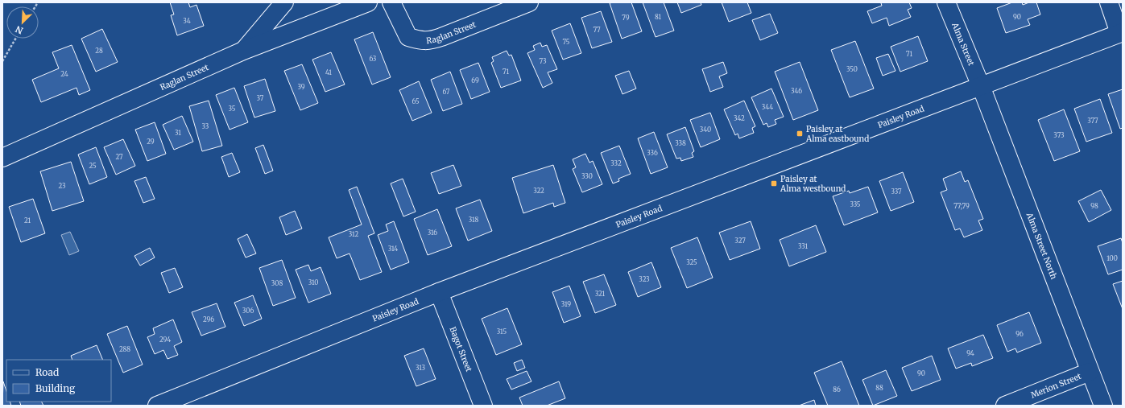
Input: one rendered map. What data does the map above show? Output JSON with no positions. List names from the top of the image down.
{
  "streets": {
    "street": [
      "Raglan Street",
      "Alma Street",
      "Paisley Road",
      "Alma Street North",
      "Bagot Street",
      "Merion Street"
    ]
  },
  "crossings": [
    ["Alma Street", "Paisley Road"],
    ["Alma Street", "Alma Street North"],
    ["Paisley Road", "Alma Street North"],
    ["Paisley Road", "Bagot Street"],
    ["Alma Street North", "Merion Street"]
  ],
  "places": {
    "transit": ["Paisley at Alma eastbound", "Paisley at Alma westbound"]
  },
  "house_numbers": [
    "81",
    "90",
    "79",
    "34",
    "77",
    "75",
    "28",
    "71",
    "63",
    "73",
    "350",
    "71",
    "41",
    "24",
    "69",
    "39",
    "346",
    "67",
    "37",
    "65",
    "344",
    "35",
    "342",
    "377",
    "33",
    "340",
    "31",
    "373",
    "29",
    "338",
    "336",
    "27",
    "332",
    "25",
    "330",
    "23",
    "322",
    "337",
    "335",
    "77;79",
    "98",
    "318",
    "21",
    "316",
    "312",
    "327",
    "331",
    "314",
    "100",
    "325",
    "323",
    "310",
    "308",
    "321",
    "319",
    "306",
    "296",
    "315",
    "96",
    "294",
    "288",
    "94",
    "313",
    "90",
    "88",
    "86"
  ],
  "legend": ["Road", "Building"],
  "north": "bottom left"
}
